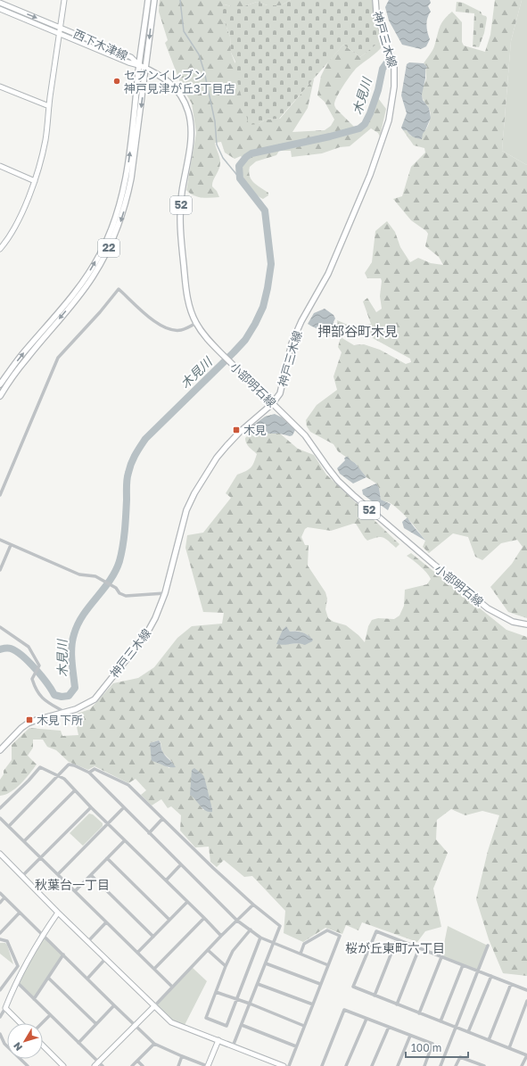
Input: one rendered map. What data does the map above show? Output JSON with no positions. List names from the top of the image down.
{
  "streets": {
    "main road": [
      "神戸三木線",
      "52",
      "22",
      "小部明石線"
    ],
    "street": ["西下木津線"]
  },
  "crossings": [
    ["神戸三木線", "小部明石線"],
    ["西下木津線", "22"],
    ["西下木津線", "小部明石線"],
    ["22", "小部明石線"]
  ],
  "districts": ["押部谷町木見", "秋葉台一丁目", "桜が丘東町六丁目"],
  "water": ["木見川"],
  "places": {
    "other": ["セブンイレブン 神戸見津が丘3丁目店"],
    "transit": ["木見", "木見下所"]
  },
  "scale_bar": "100 m",
  "north": "bottom left"
}
